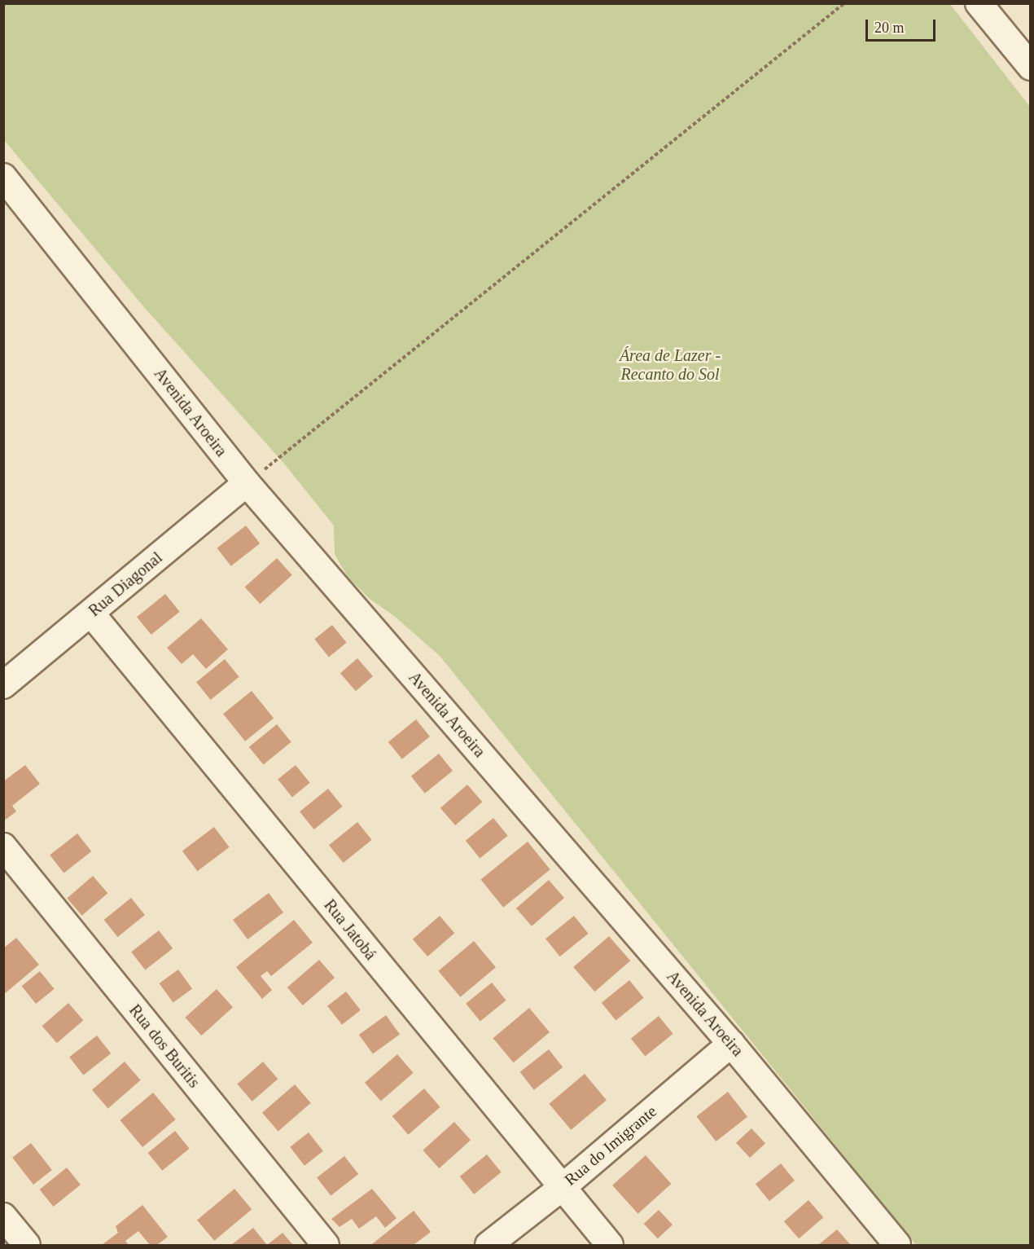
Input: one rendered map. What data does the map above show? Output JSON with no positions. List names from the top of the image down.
{
  "streets": {
    "street": [
      "Avenida Aroeira",
      "Rua Diagonal",
      "Rua Jatobá",
      "Rua dos Buritis",
      "Rua do Imigrante"
    ]
  },
  "crossings": [
    ["Avenida Aroeira", "Rua Diagonal"],
    ["Avenida Aroeira", "Rua do Imigrante"],
    ["Rua Diagonal", "Rua Jatobá"],
    ["Rua Jatobá", "Rua do Imigrante"]
  ],
  "parks": ["Área de Lazer - Recanto do Sol"],
  "scale_bar": "20 m"
}
